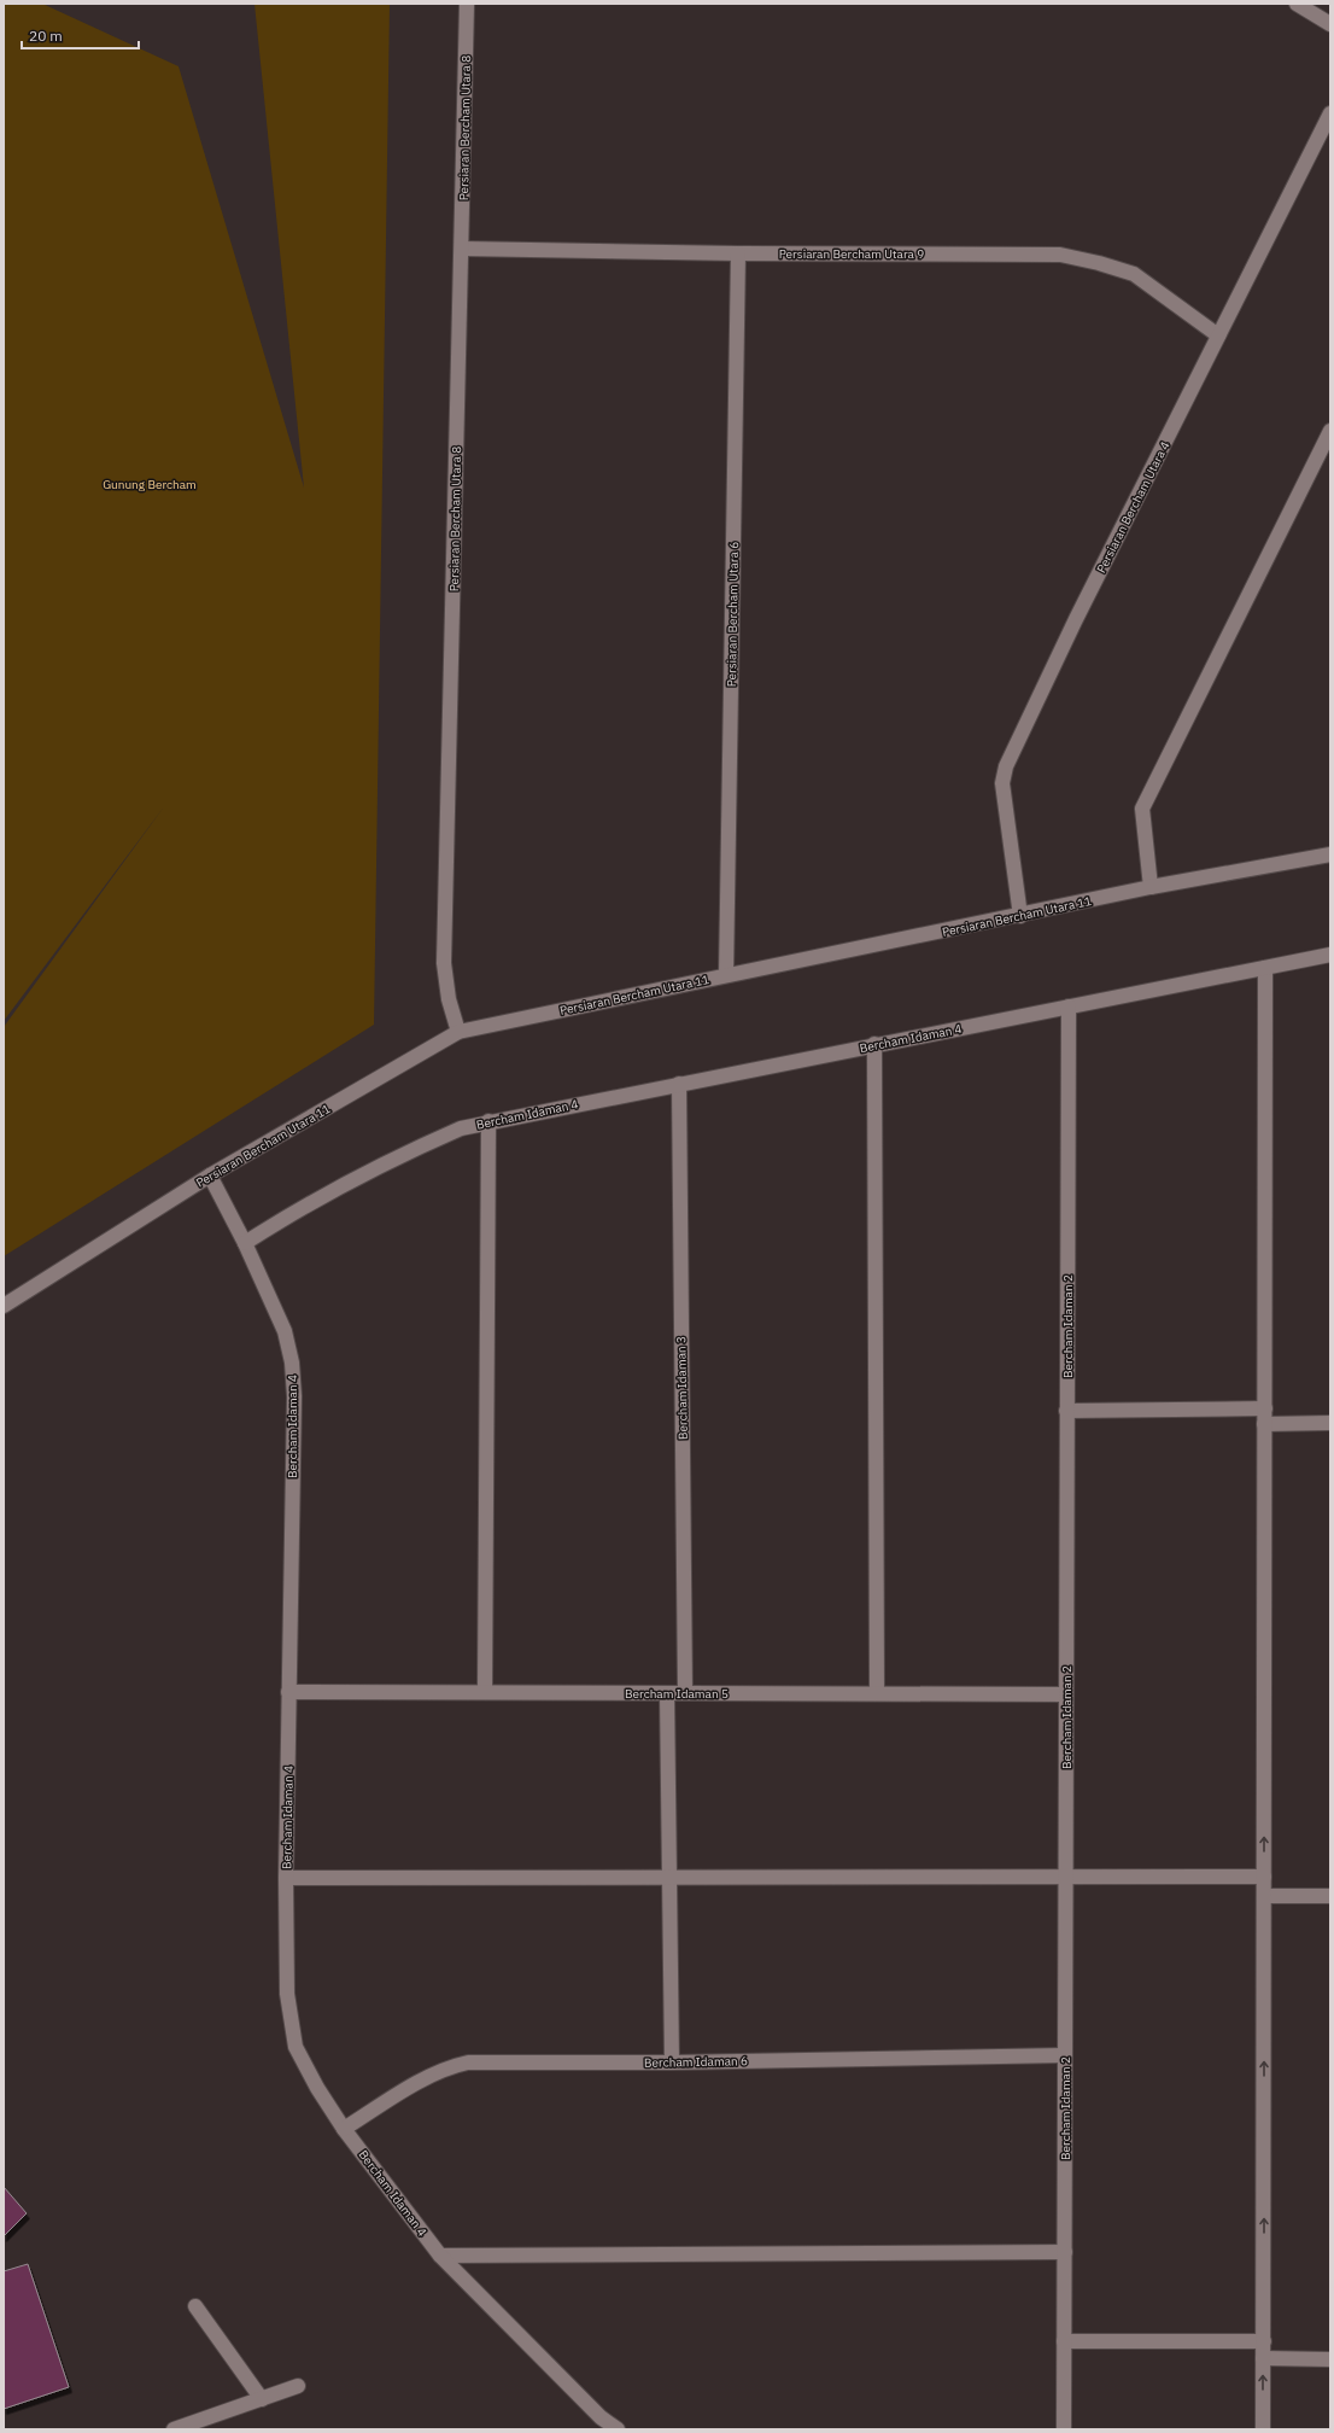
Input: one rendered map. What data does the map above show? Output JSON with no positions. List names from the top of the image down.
{
  "streets": {
    "street": [
      "Persiaran Bercham Utara 8",
      "Persiaran Bercham Utara 9",
      "Persiaran Bercham Utara 4",
      "Persiaran Bercham Utara 6",
      "Persiaran Bercham Utara 11",
      "Bercham Idaman 4",
      "Bercham Idaman 2",
      "Bercham Idaman 3",
      "Bercham Idaman 5",
      "Bercham Idaman 6"
    ]
  },
  "crossings": [
    ["Persiaran Bercham Utara 8", "Persiaran Bercham Utara 9"],
    ["Persiaran Bercham Utara 8", "Persiaran Bercham Utara 11"],
    ["Persiaran Bercham Utara 9", "Persiaran Bercham Utara 4"],
    ["Persiaran Bercham Utara 9", "Persiaran Bercham Utara 6"],
    ["Persiaran Bercham Utara 4", "Persiaran Bercham Utara 11"],
    ["Persiaran Bercham Utara 6", "Persiaran Bercham Utara 11"],
    ["Bercham Idaman 4", "Bercham Idaman 2"],
    ["Bercham Idaman 4", "Bercham Idaman 3"],
    ["Bercham Idaman 4", "Bercham Idaman 5"],
    ["Bercham Idaman 4", "Bercham Idaman 6"],
    ["Bercham Idaman 2", "Bercham Idaman 5"],
    ["Bercham Idaman 2", "Bercham Idaman 6"],
    ["Bercham Idaman 3", "Bercham Idaman 5"]
  ],
  "parks": ["Gunung Bercham"],
  "scale_bar": "20 m"
}
